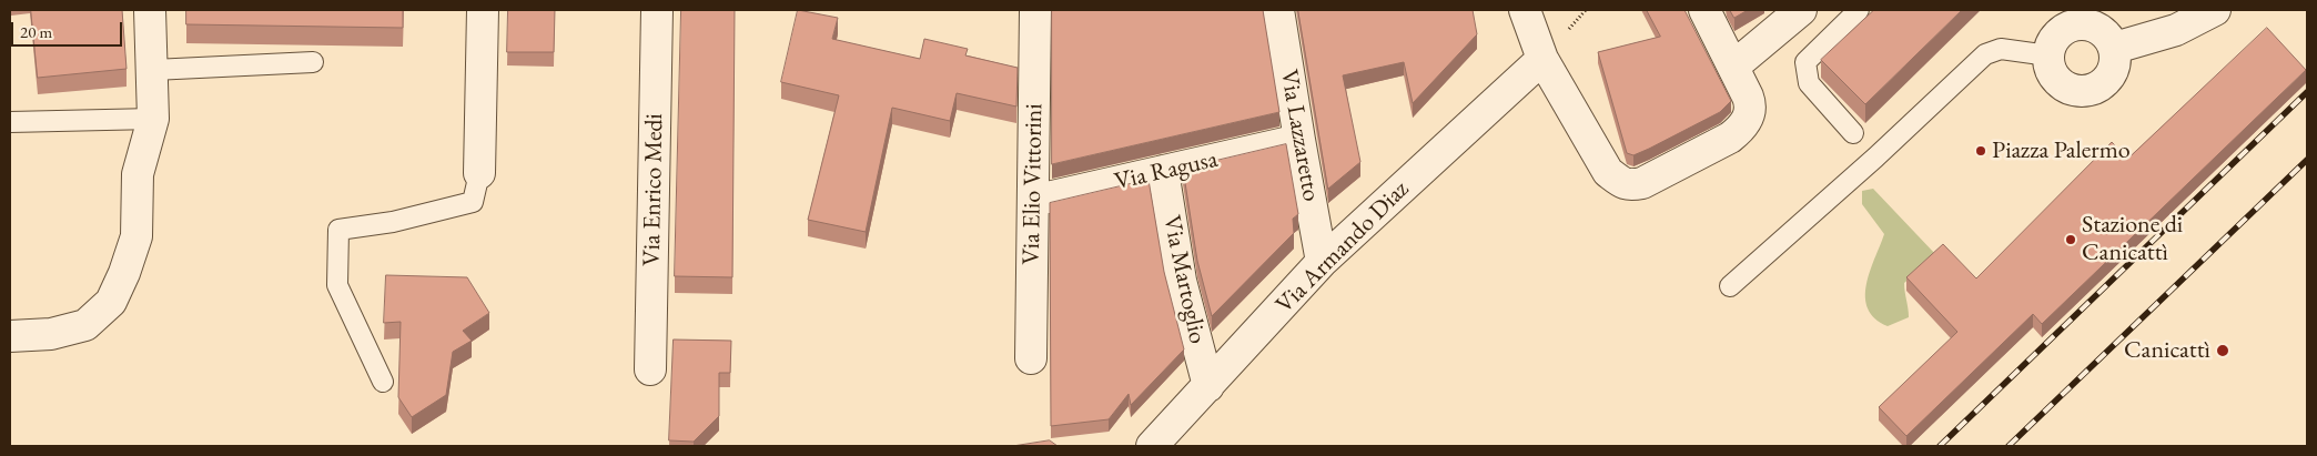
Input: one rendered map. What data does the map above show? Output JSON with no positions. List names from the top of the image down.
{
  "streets": {
    "street": [
      "Via Lazzaretto",
      "Via Ragusa",
      "Via Elio Vittorini",
      "Via Enrico Medi",
      "Via Armando Diaz",
      "Via Martoglio"
    ]
  },
  "crossings": [
    ["Via Lazzaretto", "Via Ragusa"],
    ["Via Lazzaretto", "Via Armando Diaz"],
    ["Via Ragusa", "Via Elio Vittorini"],
    ["Via Ragusa", "Via Martoglio"],
    ["Via Armando Diaz", "Via Martoglio"]
  ],
  "places": ["Piazza Palermo", "Stazione di Canicattì", "Canicattì"],
  "scale_bar": "20 m"
}
